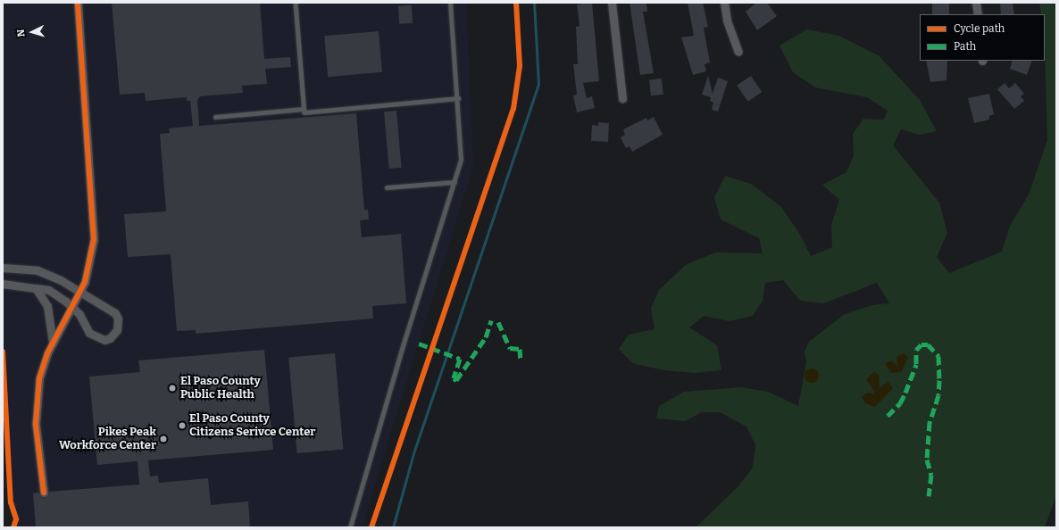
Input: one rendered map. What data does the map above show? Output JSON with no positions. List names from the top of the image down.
{
  "places": ["El Paso County Public Health", "El Paso County Citizens Serivce Center", "Pikes Peak Workforce Center"],
  "legend": ["Cycle path", "Path"],
  "north": "left"
}
